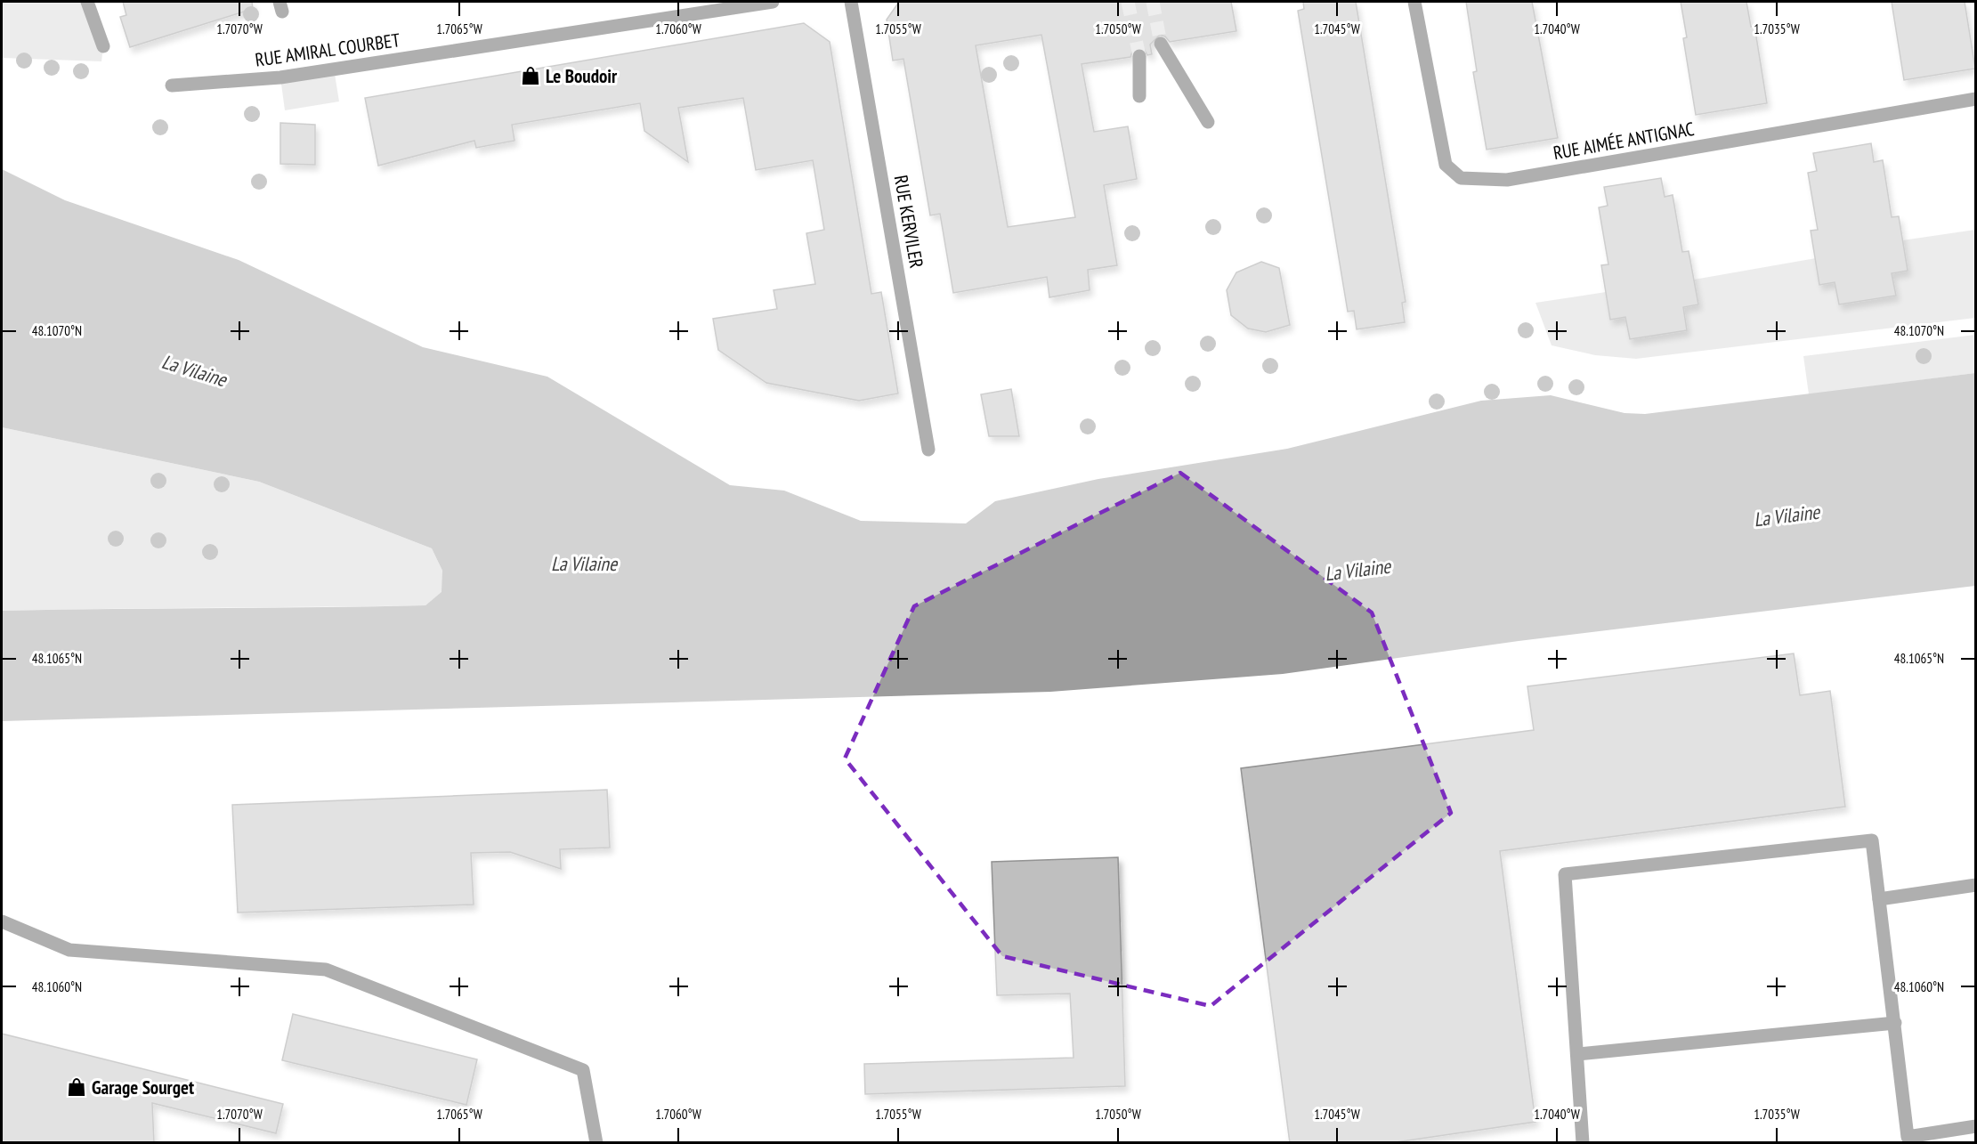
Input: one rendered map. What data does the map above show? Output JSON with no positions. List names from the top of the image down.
{
  "streets": {
    "street": ["RUE AMIRAL COURBET", "RUE AIMÉE ANTIGNAC", "RUE KERVILER"]
  },
  "water": ["La Vilaine"],
  "places": {
    "shop": ["Le Boudoir", "Garage Sourget"]
  },
  "coordinates": [
    "1.7070°W",
    "1.7065°W",
    "1.7060°W",
    "1.7055°W",
    "1.7050°W",
    "1.7045°W",
    "1.7040°W",
    "1.7035°W",
    "48.1070°N",
    "48.1065°N",
    "48.1060°N"
  ]
}
